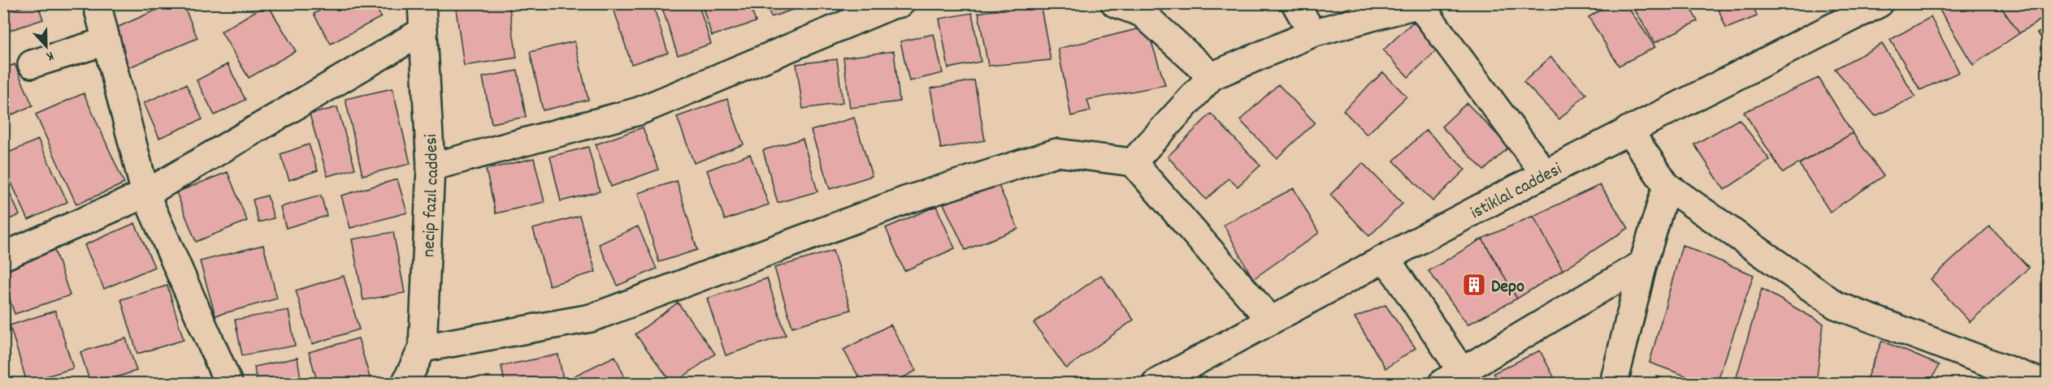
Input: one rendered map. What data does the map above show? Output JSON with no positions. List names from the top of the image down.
{
  "streets": {
    "street": ["istiklal caddesi", "necip fazıl caddesi"]
  },
  "places": {
    "building": ["Depo"]
  },
  "north": "bottom"
}
